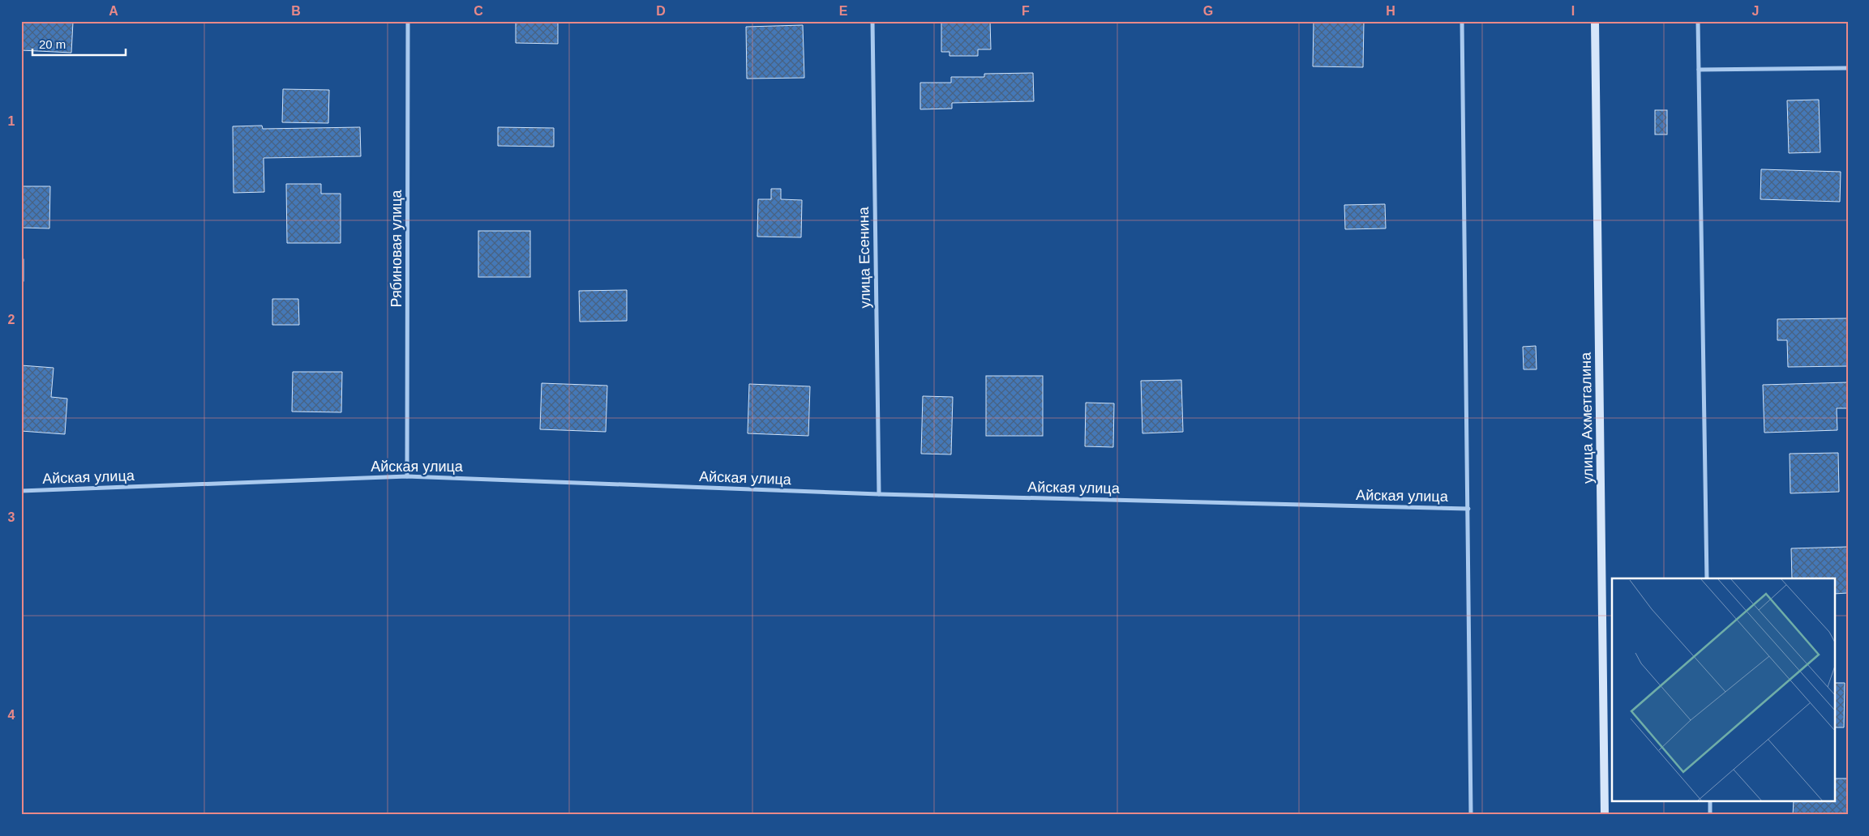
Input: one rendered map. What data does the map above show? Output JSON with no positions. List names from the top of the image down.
{
  "streets": {
    "main road": ["улица Ахметгалина"],
    "street": ["Рябиновая улица", "улица Есенина", "Айская улица"]
  },
  "crossings": [
    ["Рябиновая улица", "Айская улица"],
    ["улица Есенина", "Айская улица"]
  ],
  "scale_bar": "20 m",
  "grid": {
    "columns": [
      "A",
      "B",
      "C",
      "D",
      "E",
      "F",
      "G",
      "H",
      "I",
      "J"
    ],
    "rows": [
      "1",
      "2",
      "3",
      "4"
    ]
  }
}
